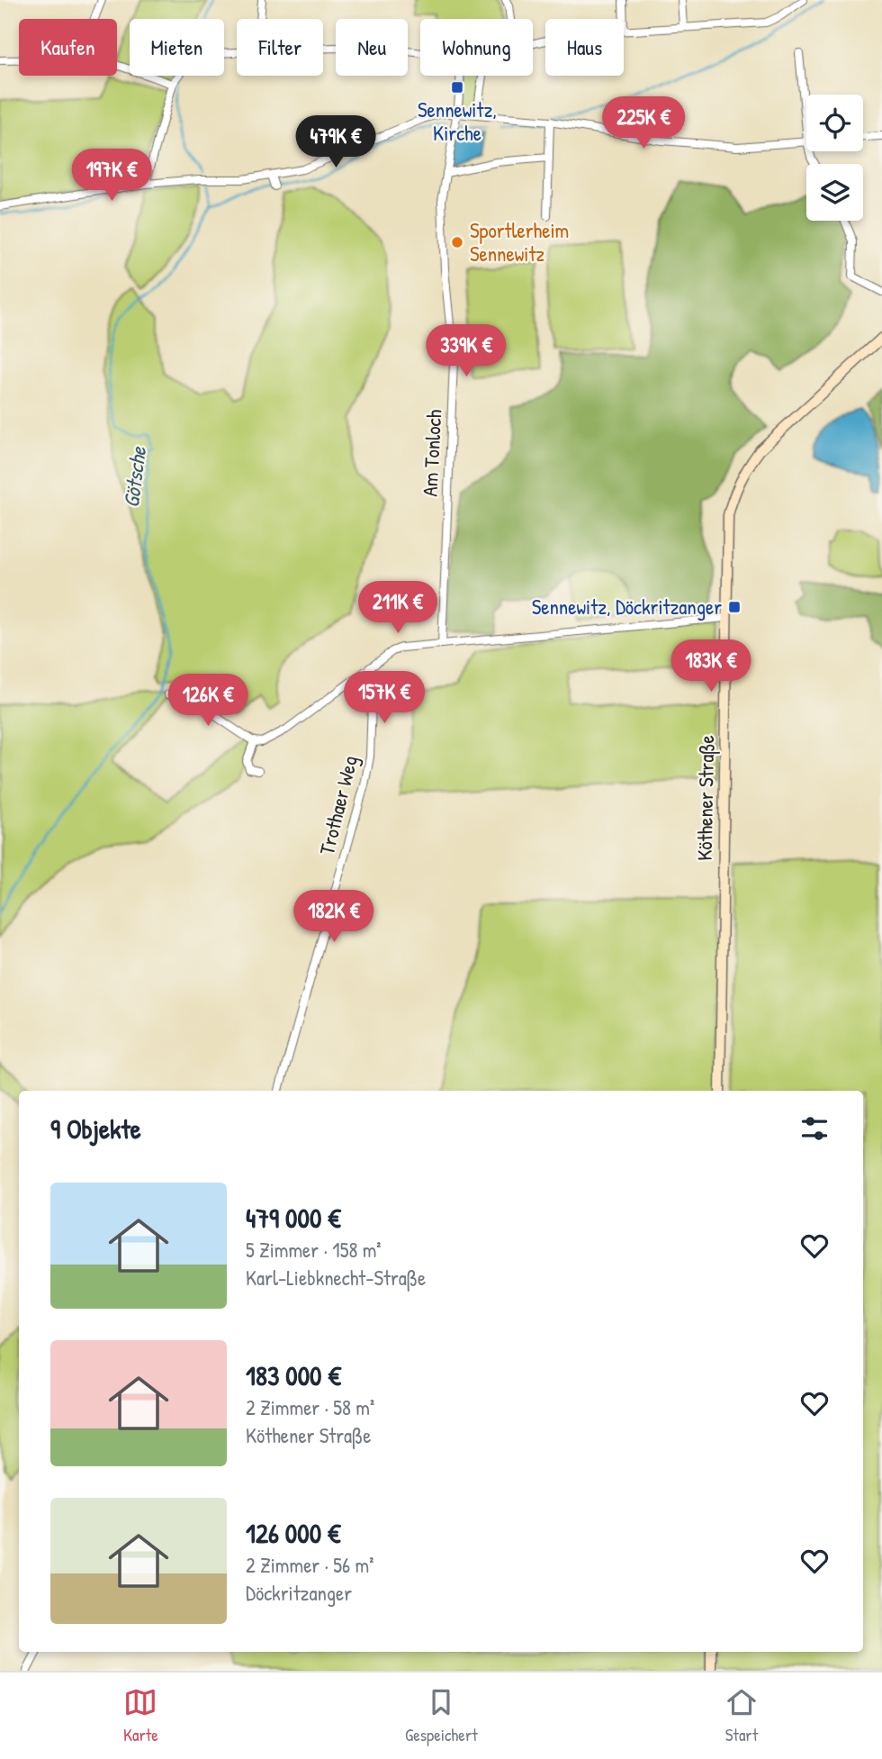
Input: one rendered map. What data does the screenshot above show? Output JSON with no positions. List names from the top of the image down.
{
  "streets": {
    "main road": ["Köthener Straße"],
    "street": ["Am Tonloch", "Trothaer Weg"]
  },
  "water": ["Götsche"],
  "places": {
    "transit": ["Sennewitz, Kirche", "Sennewitz, Döckritzanger"],
    "other": ["Sportlerheim Sennewitz"]
  },
  "page": {
    "chip": [
      "Kaufen",
      "Mieten",
      "Filter",
      "Neu",
      "Wohnung",
      "Haus"
    ],
    "price": [
      "225K €",
      "479K €",
      "197K €",
      "339K €",
      "211K €",
      "183K €",
      "157K €",
      "126K €",
      "182K €"
    ],
    "heading": "9 Objekte",
    "list": [
      {
        "name": "479 000 €",
        "note": "5 Zimmer · 158 m² · Karl-Liebknecht-Straße"
      },
      {
        "name": "183 000 €",
        "note": "2 Zimmer · 58 m² · Köthener Straße"
      },
      {
        "name": "126 000 €",
        "note": "2 Zimmer · 56 m² · Döckritzanger"
      }
    ],
    "tabs": ["Karte", "Gespeichert", "Start"]
  }
}
